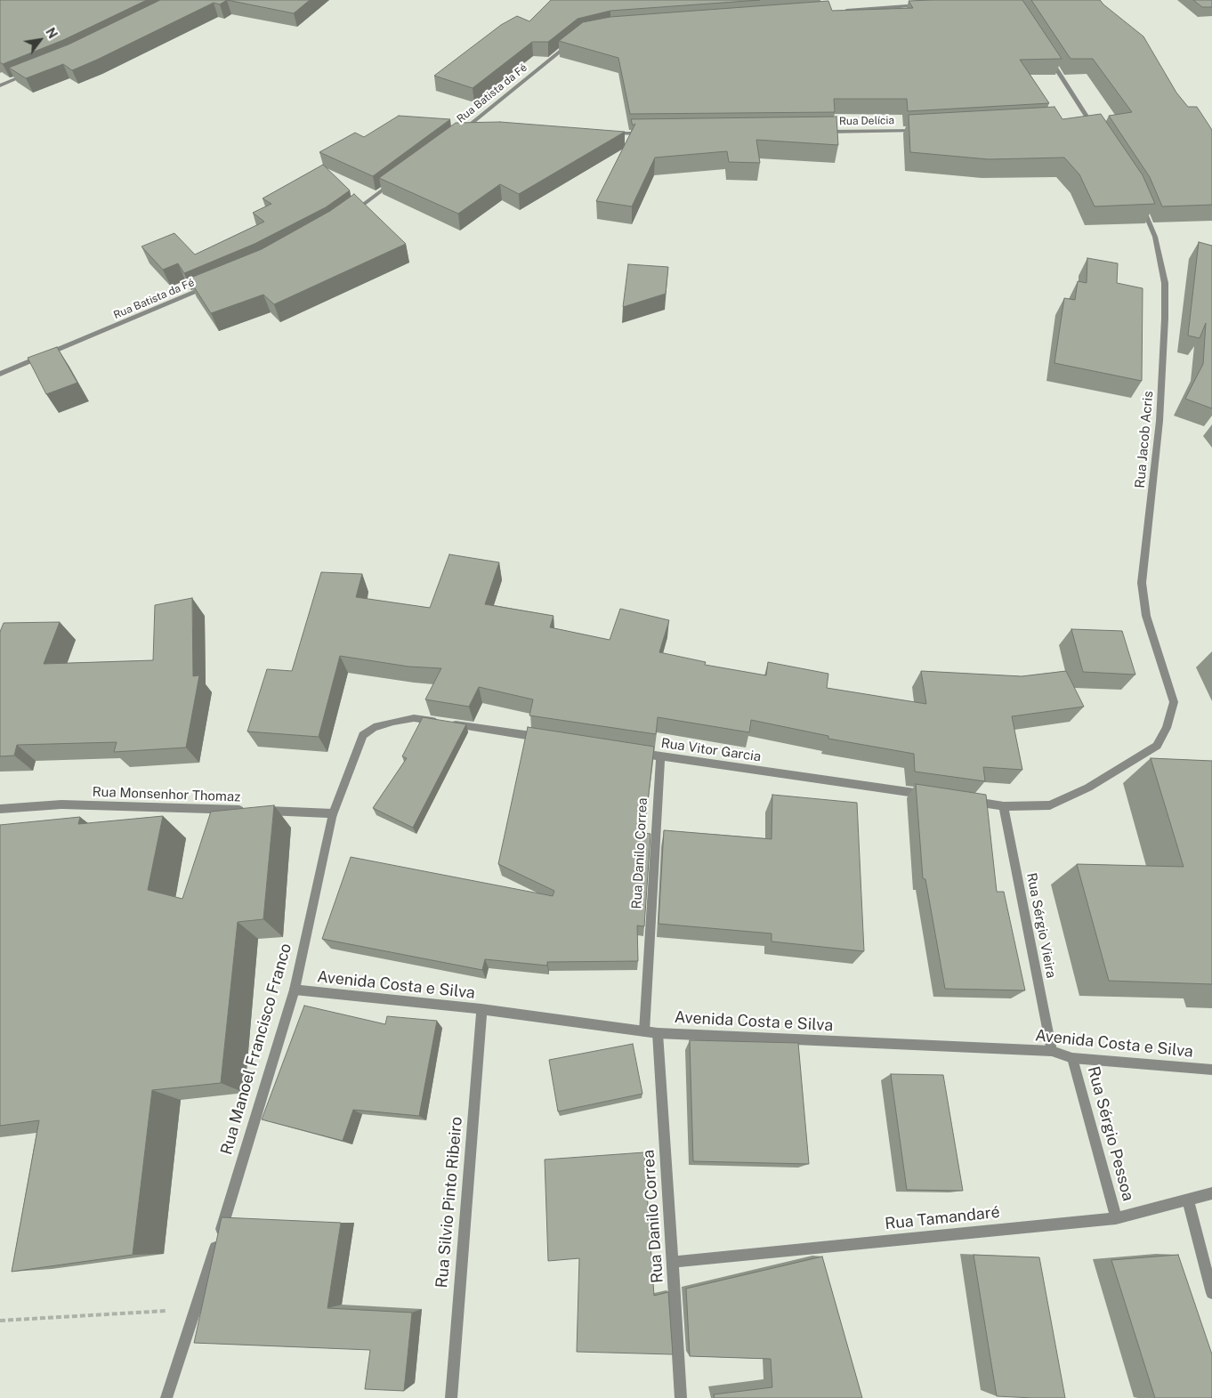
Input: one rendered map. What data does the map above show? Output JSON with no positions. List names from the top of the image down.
{
  "streets": {
    "street": [
      "Rua Batista da Fé",
      "Rua Delícia",
      "Rua Jacob Acris",
      "Rua Vitor Garcia",
      "Rua Monsenhor Thomaz",
      "Rua Danilo Correa",
      "Rua Sérgio Vieira",
      "Avenida Costa e Silva",
      "Rua Manoel Francisco Franco",
      "Rua Sérgio Pessoa",
      "Rua Silvio Pinto Ribeiro",
      "Rua Tamandaré"
    ]
  },
  "crossings": [
    ["Rua Jacob Acris", "Rua Sérgio Vieira"],
    ["Rua Vitor Garcia", "Rua Danilo Correa"],
    ["Rua Monsenhor Thomaz", "Rua Manoel Francisco Franco"],
    ["Rua Danilo Correa", "Avenida Costa e Silva"],
    ["Rua Danilo Correa", "Rua Tamandaré"],
    ["Rua Sérgio Vieira", "Avenida Costa e Silva"],
    ["Avenida Costa e Silva", "Rua Manoel Francisco Franco"],
    ["Avenida Costa e Silva", "Rua Sérgio Pessoa"],
    ["Avenida Costa e Silva", "Rua Silvio Pinto Ribeiro"],
    ["Rua Sérgio Pessoa", "Rua Tamandaré"]
  ],
  "north": "top right"
}
